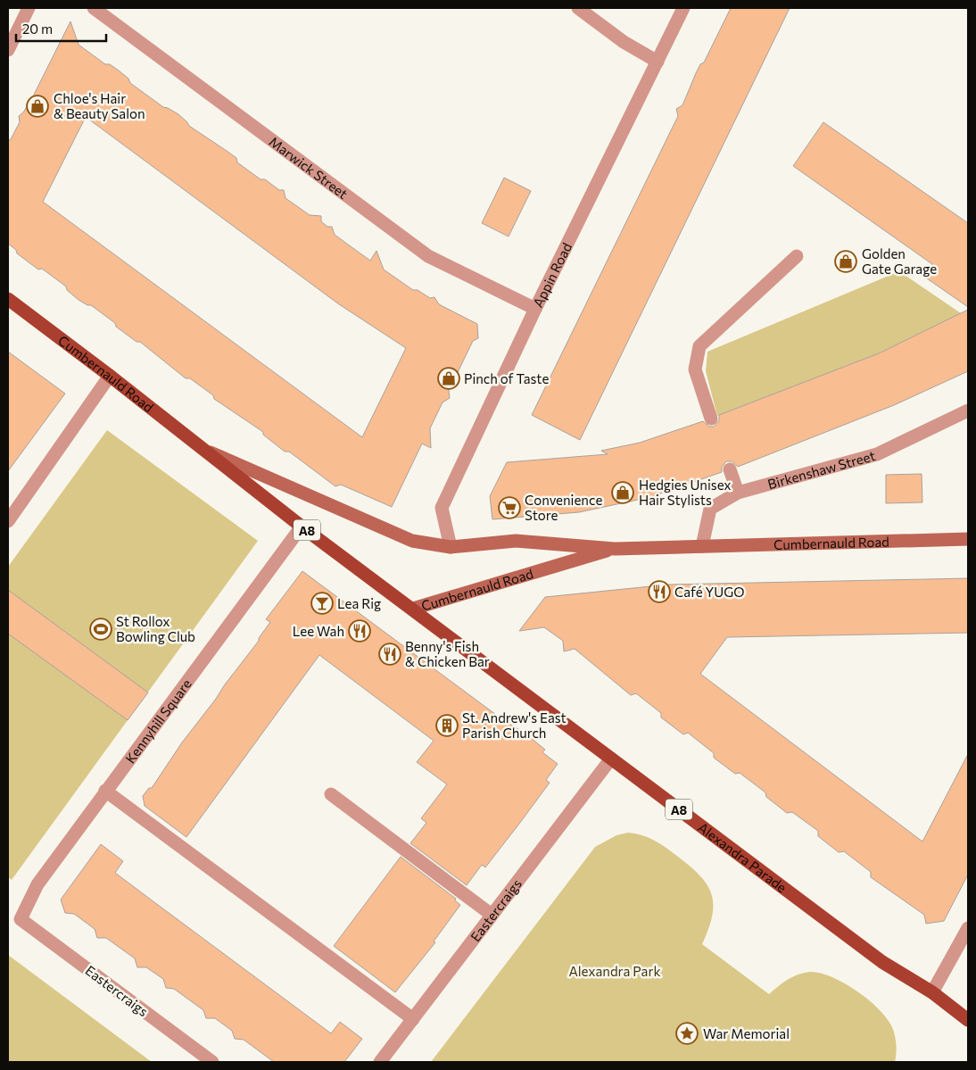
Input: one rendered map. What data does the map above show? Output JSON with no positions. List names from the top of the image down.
{
  "streets": {
    "main road": ["Cumbernauld Road", "A8", "Alexandra Parade"],
    "street": [
      "Marwick Street",
      "Appin Road",
      "Birkenshaw Street",
      "Kennyhill Square",
      "Eastercraigs"
    ]
  },
  "crossings": [
    ["Marwick Street", "Appin Road"],
    ["Appin Road", "Cumbernauld Road"],
    ["Cumbernauld Road", "Birkenshaw Street"],
    ["Cumbernauld Road", "Kennyhill Square"],
    ["Cumbernauld Road", "Alexandra Parade"],
    ["Kennyhill Square", "Eastercraigs"],
    ["Alexandra Parade", "Eastercraigs"]
  ],
  "parks": ["Alexandra Park"],
  "places": {
    "shop": [
      "Chloe's Hair & Beauty Salon",
      "Golden Gate Garage",
      "Pinch of Taste",
      "Hedgies Unisex Hair Stylists"
    ],
    "supermarket": ["Convenience Store"],
    "restaurant": ["Café YUGO", "Lee Wah", "Benny's Fish & Chicken Bar"],
    "bar": ["Lea Rig"],
    "sports": ["St Rollox Bowling Club"],
    "building": ["St. Andrew's East Parish Church"],
    "place": ["War Memorial"]
  },
  "scale_bar": "20 m"
}
